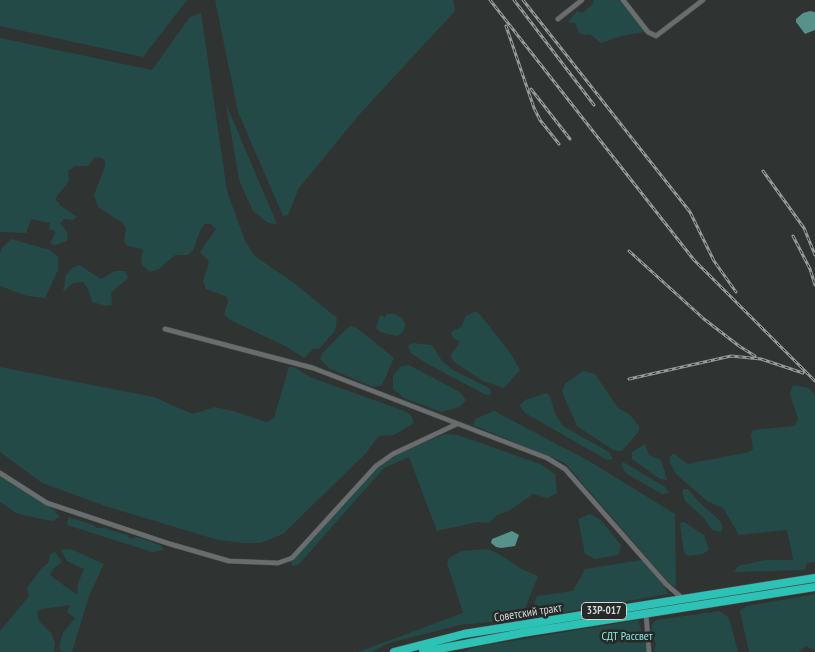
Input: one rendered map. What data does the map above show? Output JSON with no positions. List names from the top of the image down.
{
  "streets": {
    "highway": ["33Р-017", "Советский тракт"]
  },
  "parks": ["СДТ Рассвет"]
}
